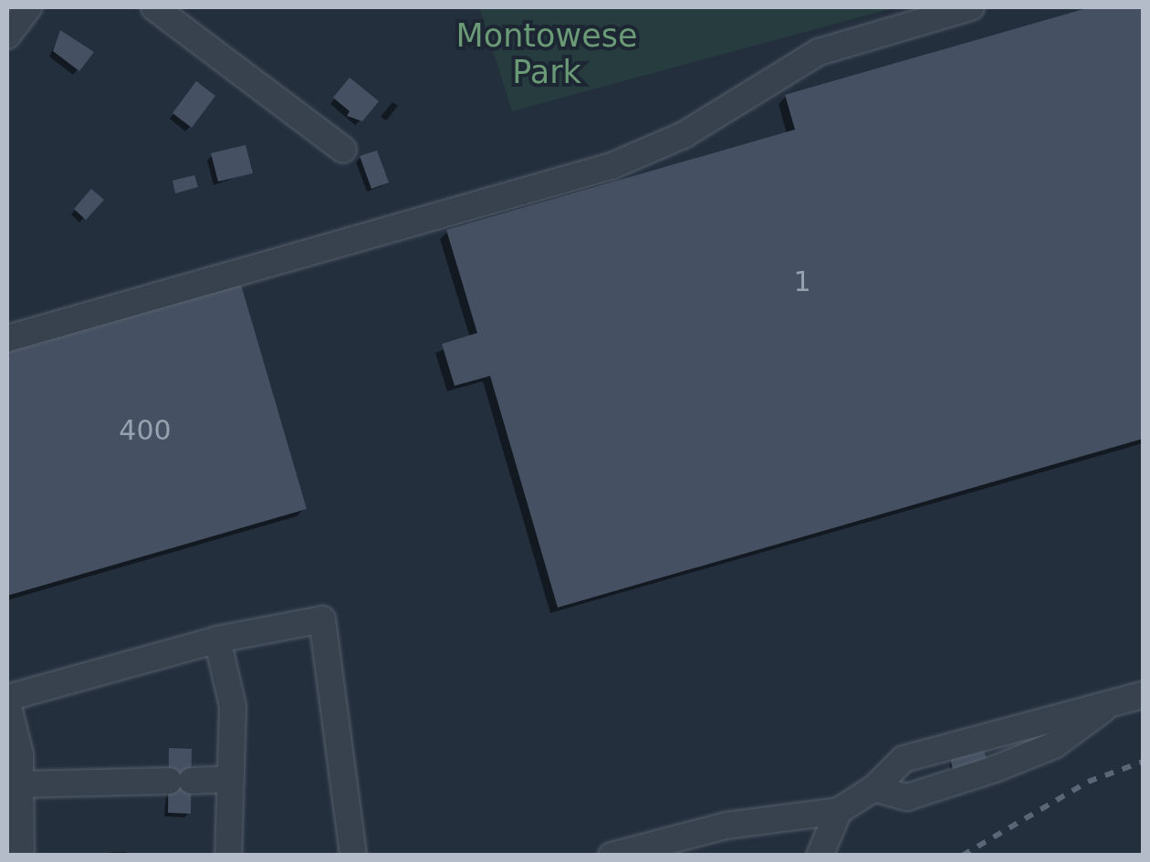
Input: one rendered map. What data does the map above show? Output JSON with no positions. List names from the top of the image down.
{
  "parks": ["Montowese Park"],
  "house_numbers": ["1", "400"]
}
